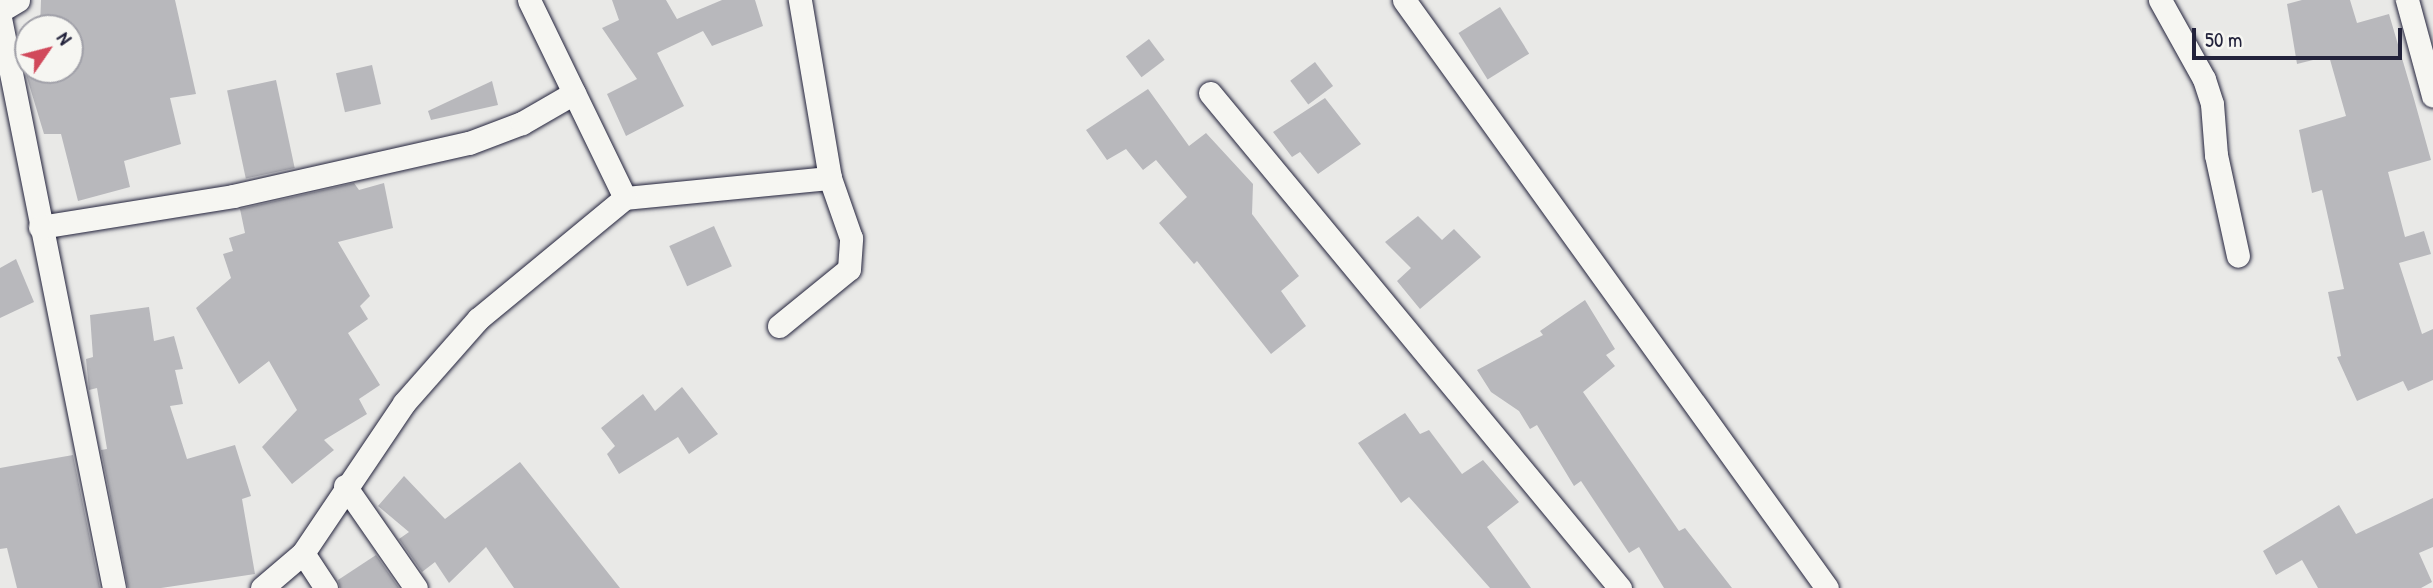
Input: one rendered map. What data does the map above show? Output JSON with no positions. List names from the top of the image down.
{
  "scale_bar": "50 m",
  "north": "top right"
}
